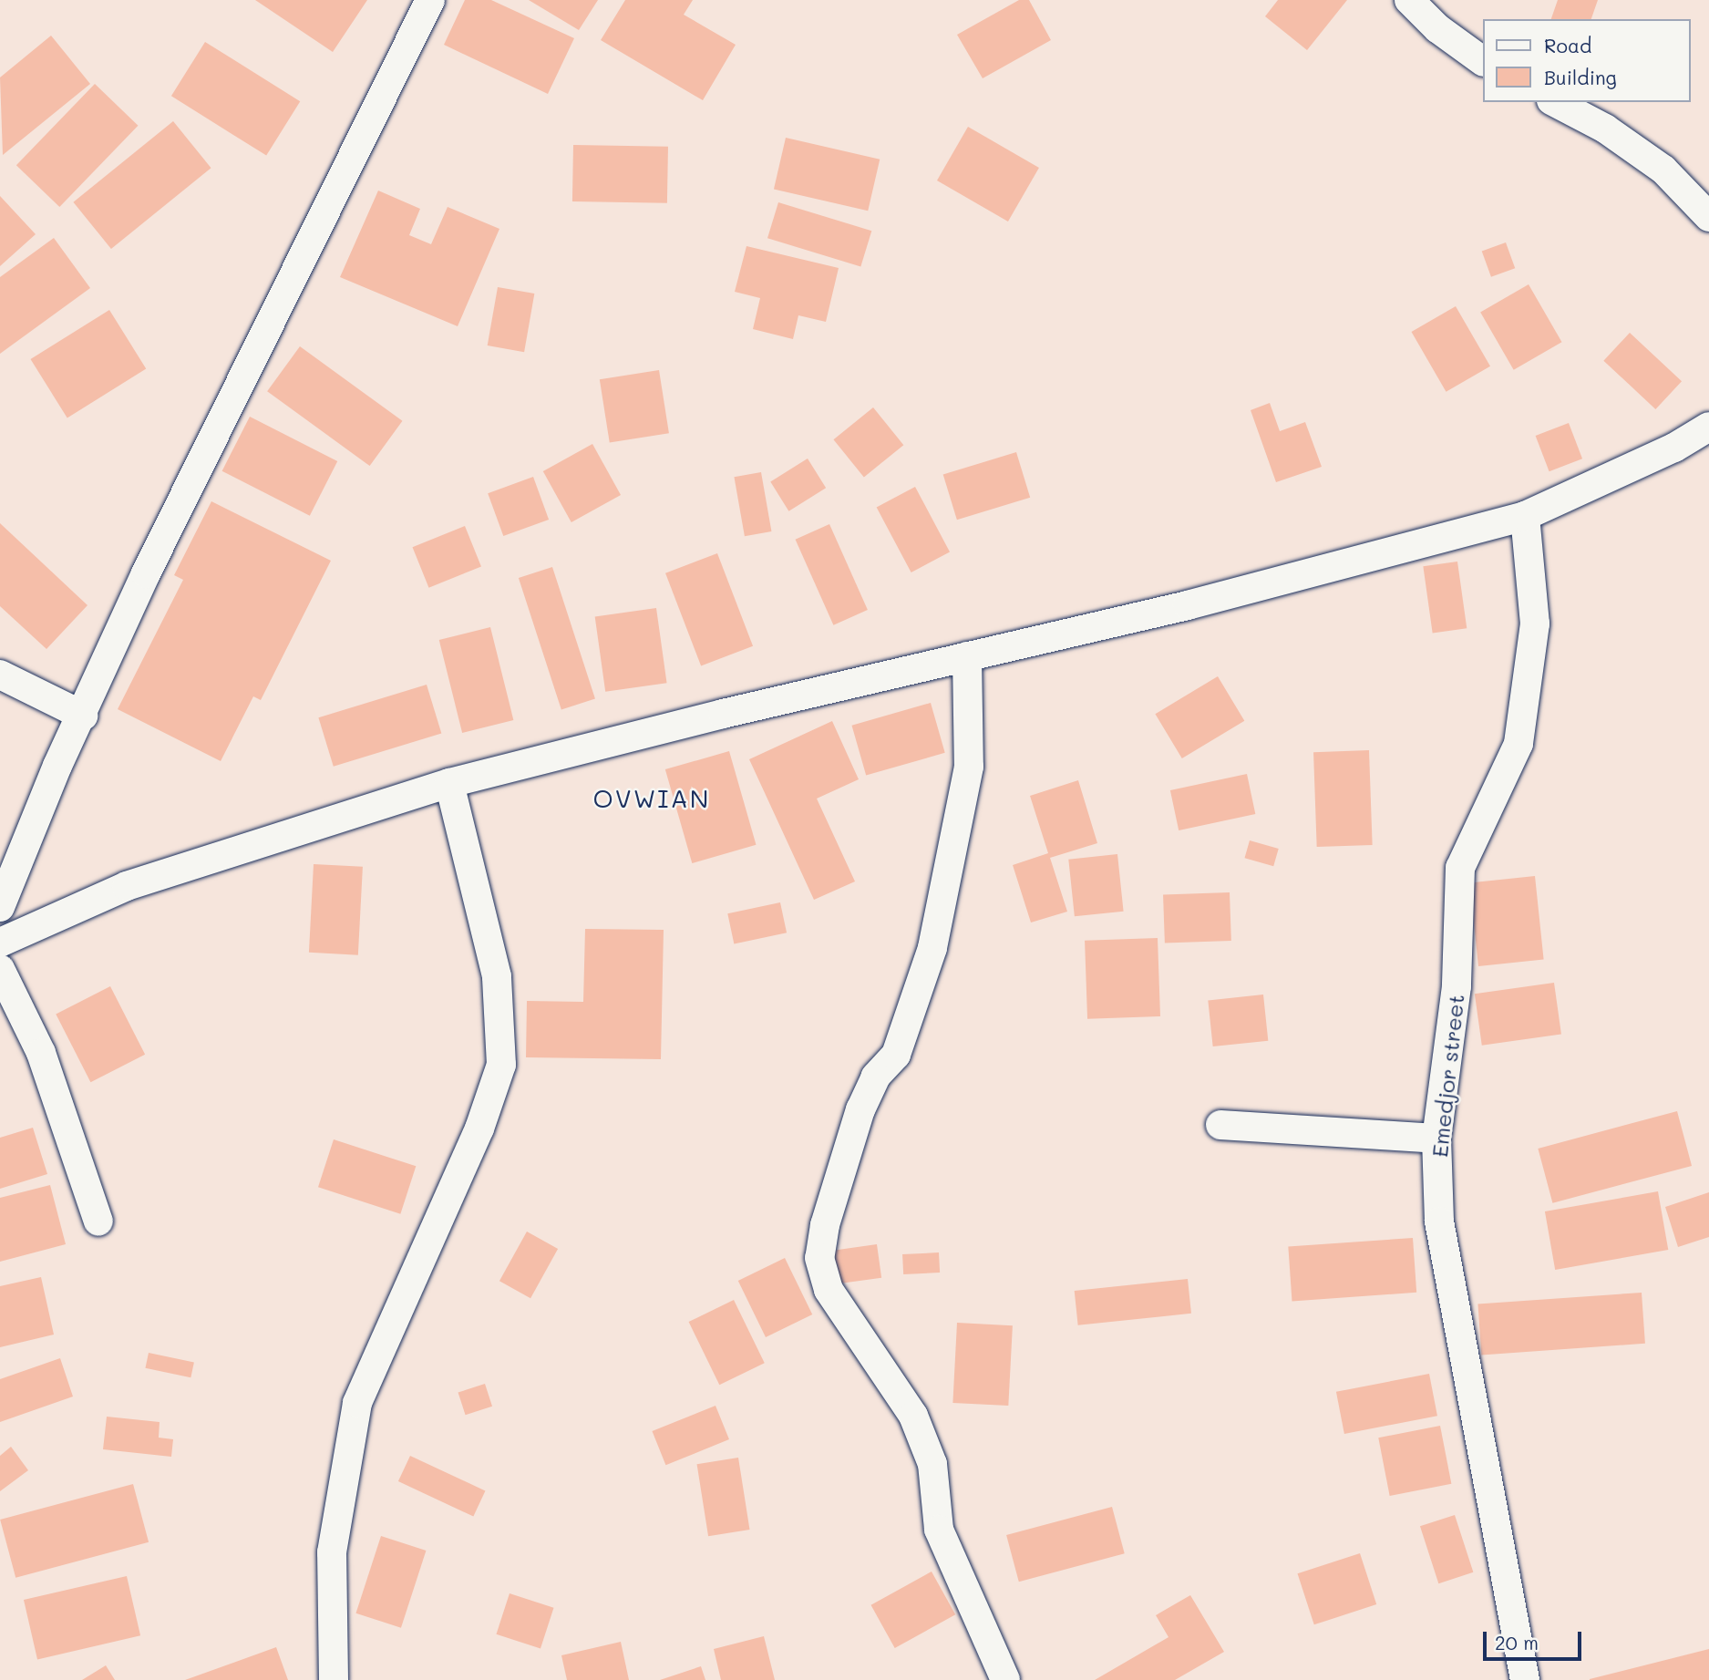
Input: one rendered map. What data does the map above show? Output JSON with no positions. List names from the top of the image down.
{
  "streets": {
    "street": ["Emedjor street"]
  },
  "districts": ["OVWIAN"],
  "legend": ["Road", "Building"],
  "scale_bar": "20 m"
}
